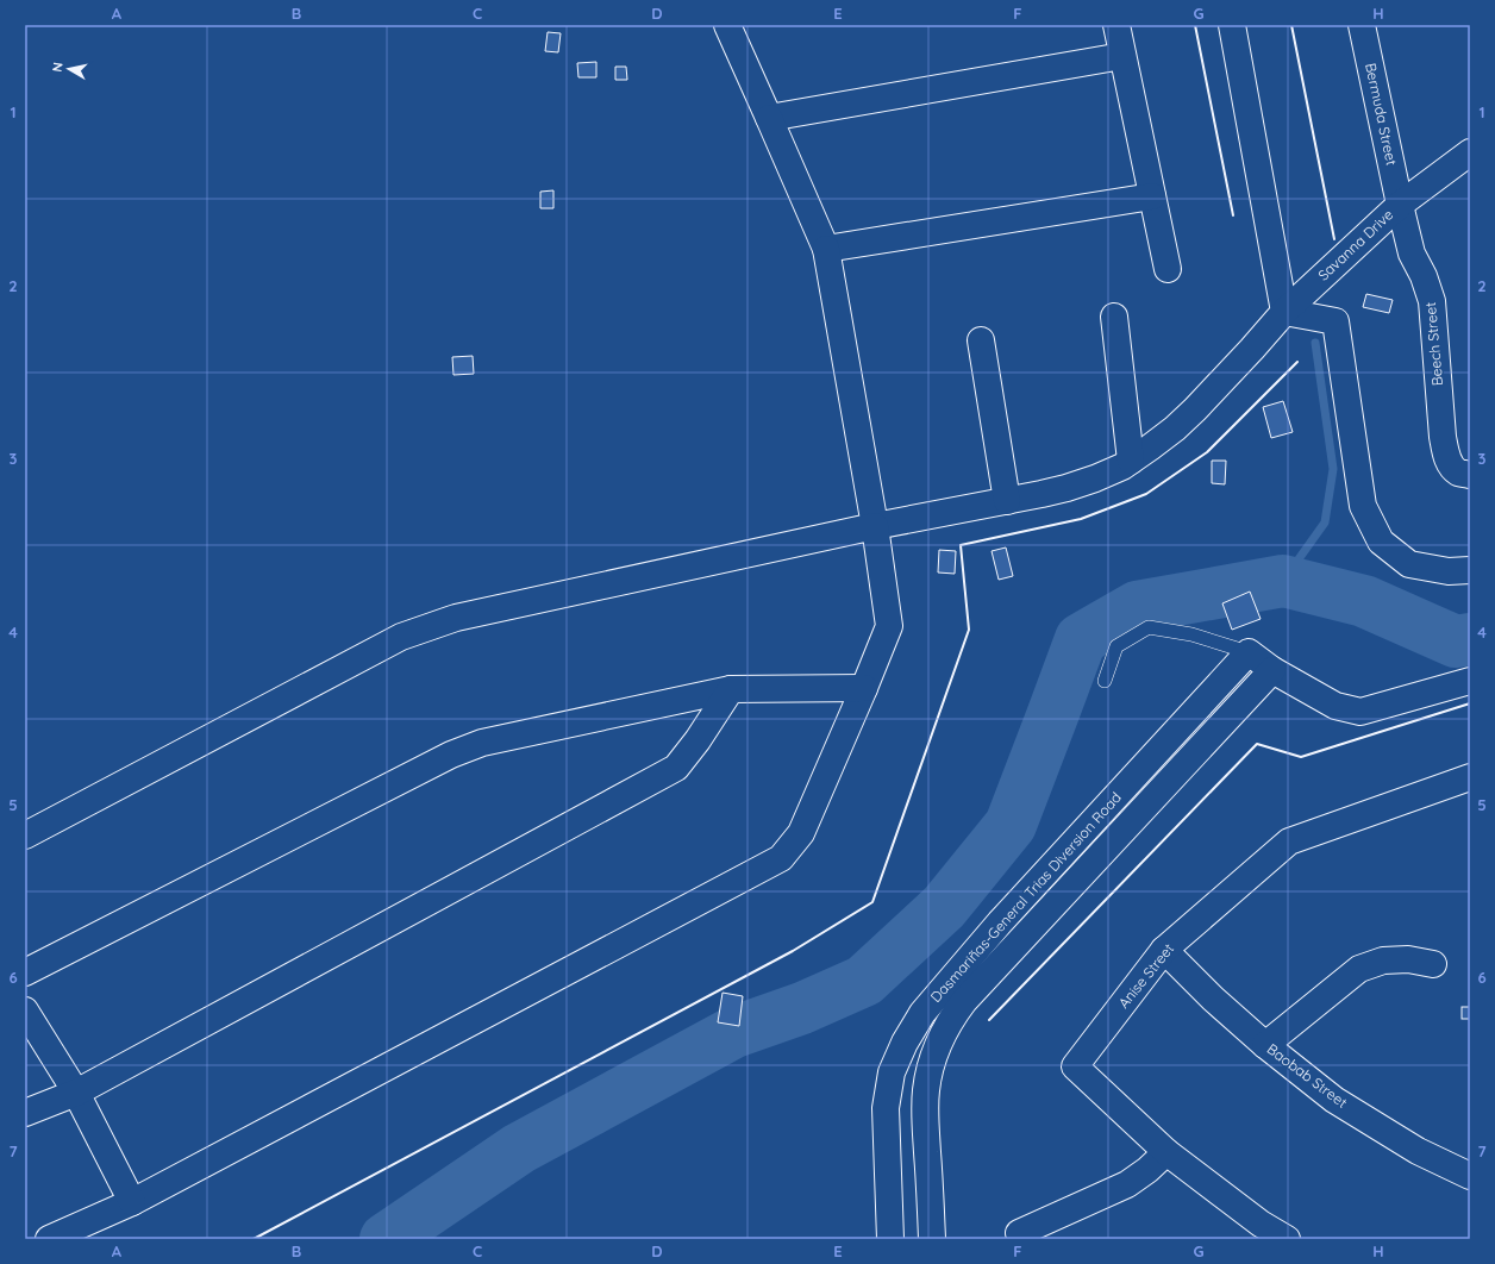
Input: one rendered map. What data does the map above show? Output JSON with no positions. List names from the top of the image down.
{
  "streets": {
    "street": [
      "Bermuda Street",
      "Savanna Drive",
      "Beech Street",
      "Dasmariñas-General Trias Diversion Road",
      "Anise Street",
      "Baobab Street"
    ]
  },
  "crossings": [
    ["Bermuda Street", "Savanna Drive"],
    ["Bermuda Street", "Beech Street"],
    ["Savanna Drive", "Beech Street"],
    ["Anise Street", "Baobab Street"]
  ],
  "north": "left",
  "grid": {
    "columns": [
      "A",
      "B",
      "C",
      "D",
      "E",
      "F",
      "G",
      "H"
    ],
    "rows": [
      "1",
      "2",
      "3",
      "4",
      "5",
      "6",
      "7"
    ]
  }
}
